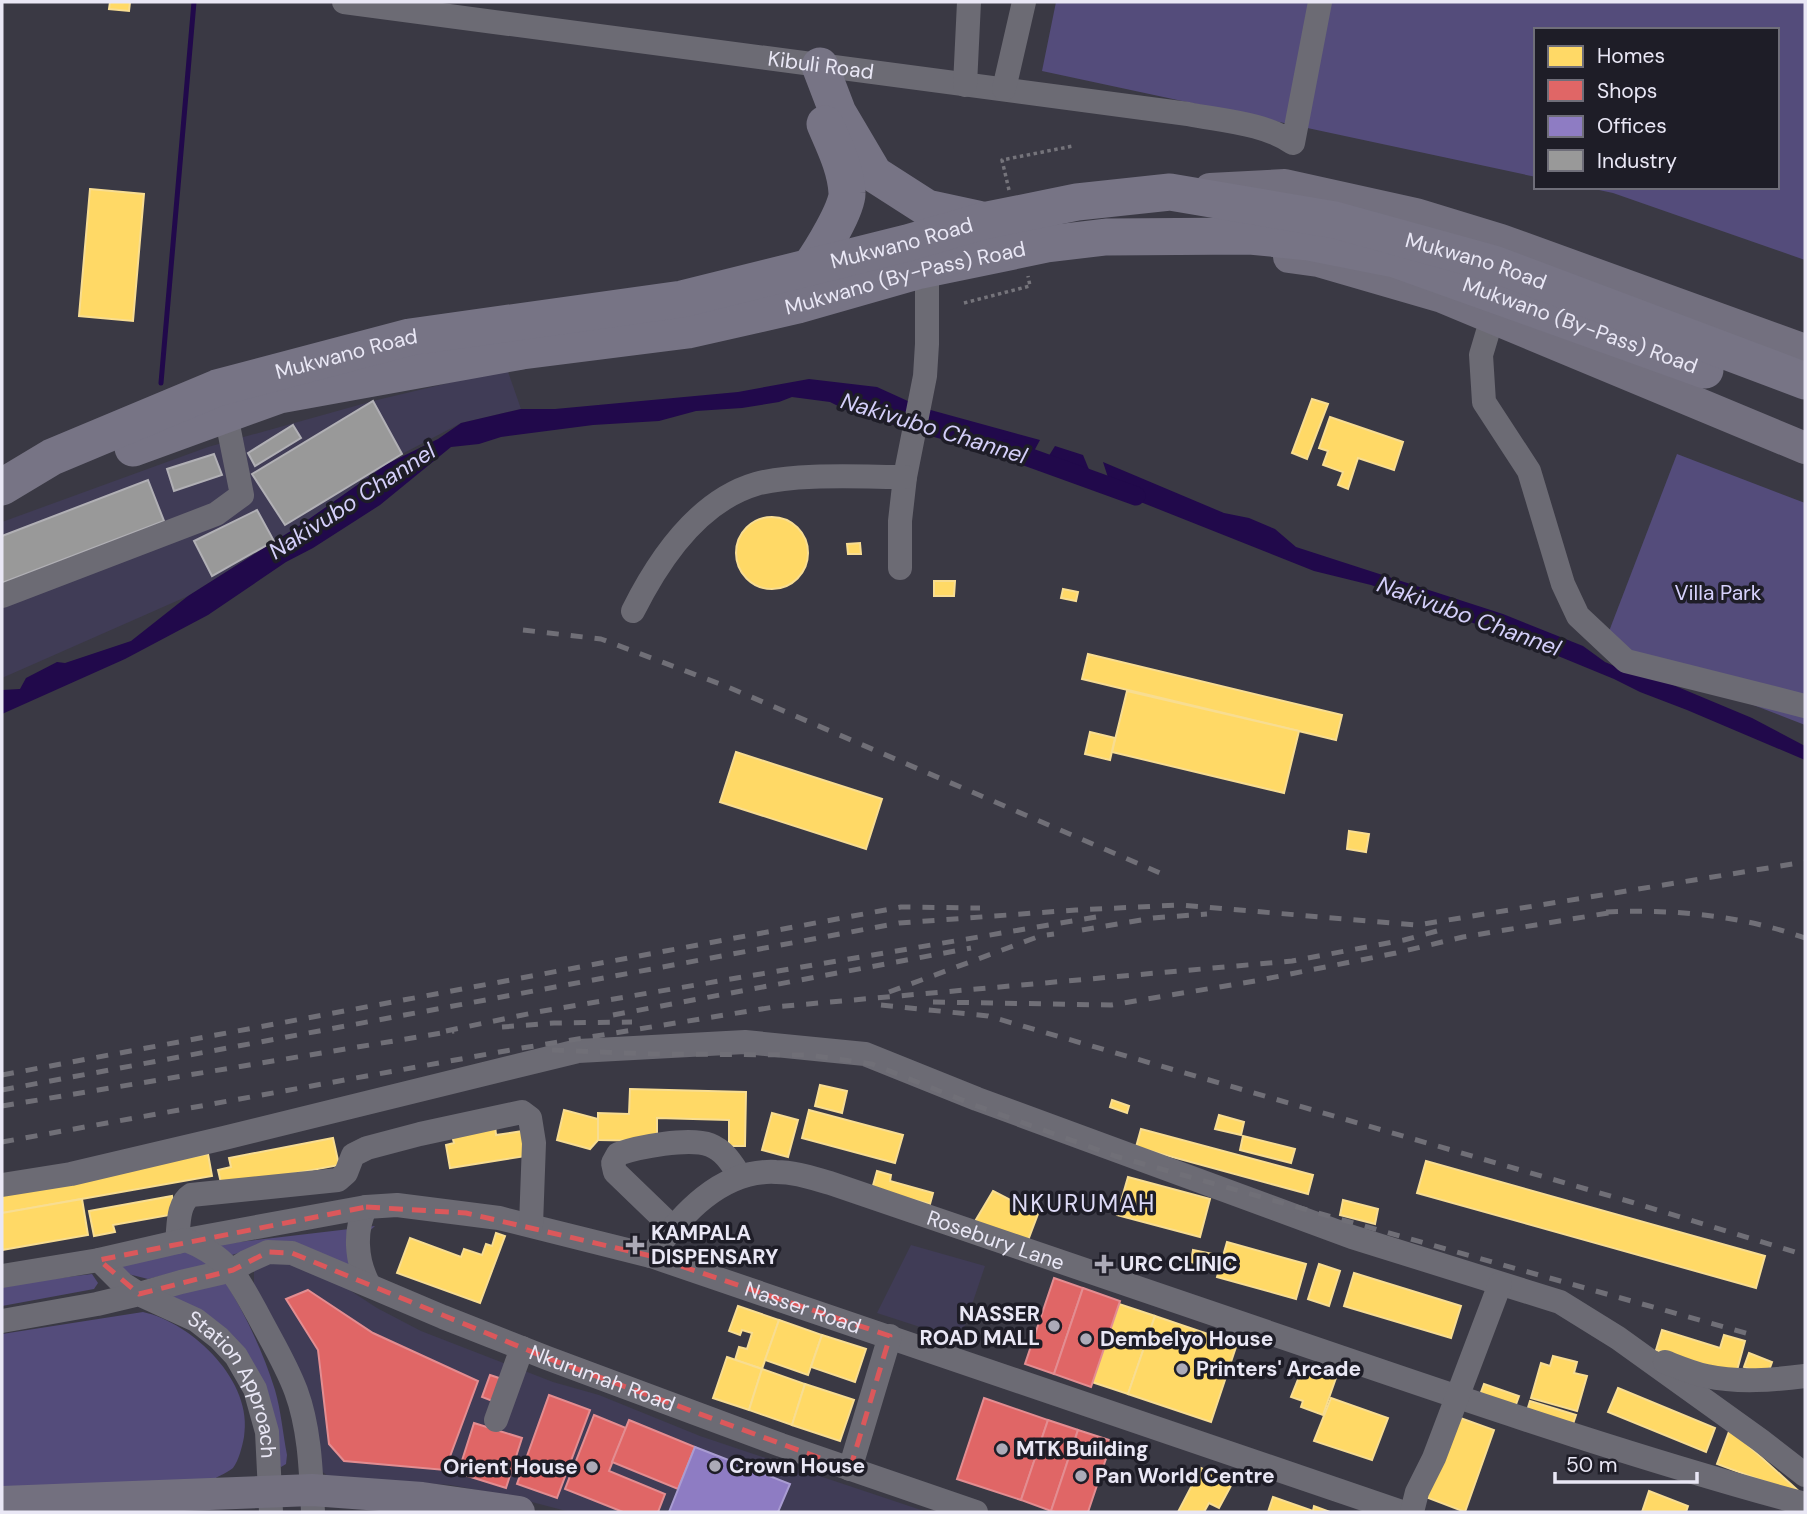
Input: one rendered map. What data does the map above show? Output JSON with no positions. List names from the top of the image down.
{
  "streets": {
    "highway": ["Mukwano Road", "Mukwano (By-Pass) Road"],
    "street": [
      "Kibuli Road",
      "Rosebury Lane",
      "Nasser Road",
      "Nkurumah Road",
      "Station Approach"
    ]
  },
  "crossings": [
    ["Rosebury Lane", "Nasser Road"],
    ["Nkurumah Road", "Station Approach"]
  ],
  "districts": ["NKURUMAH"],
  "water": ["Nakivubo Channel"],
  "parks": ["Villa Park"],
  "places": {
    "health": ["KAMPALA DISPENSARY", "URC CLINIC"],
    "other": [
      "NASSER ROAD MALL",
      "Dembelyo House",
      "Printers' Arcade",
      "MTK Building",
      "Crown House",
      "Orient House",
      "Pan World Centre"
    ]
  },
  "legend": [
    "Homes",
    "Shops",
    "Offices",
    "Industry"
  ],
  "scale_bar": "50 m"
}
